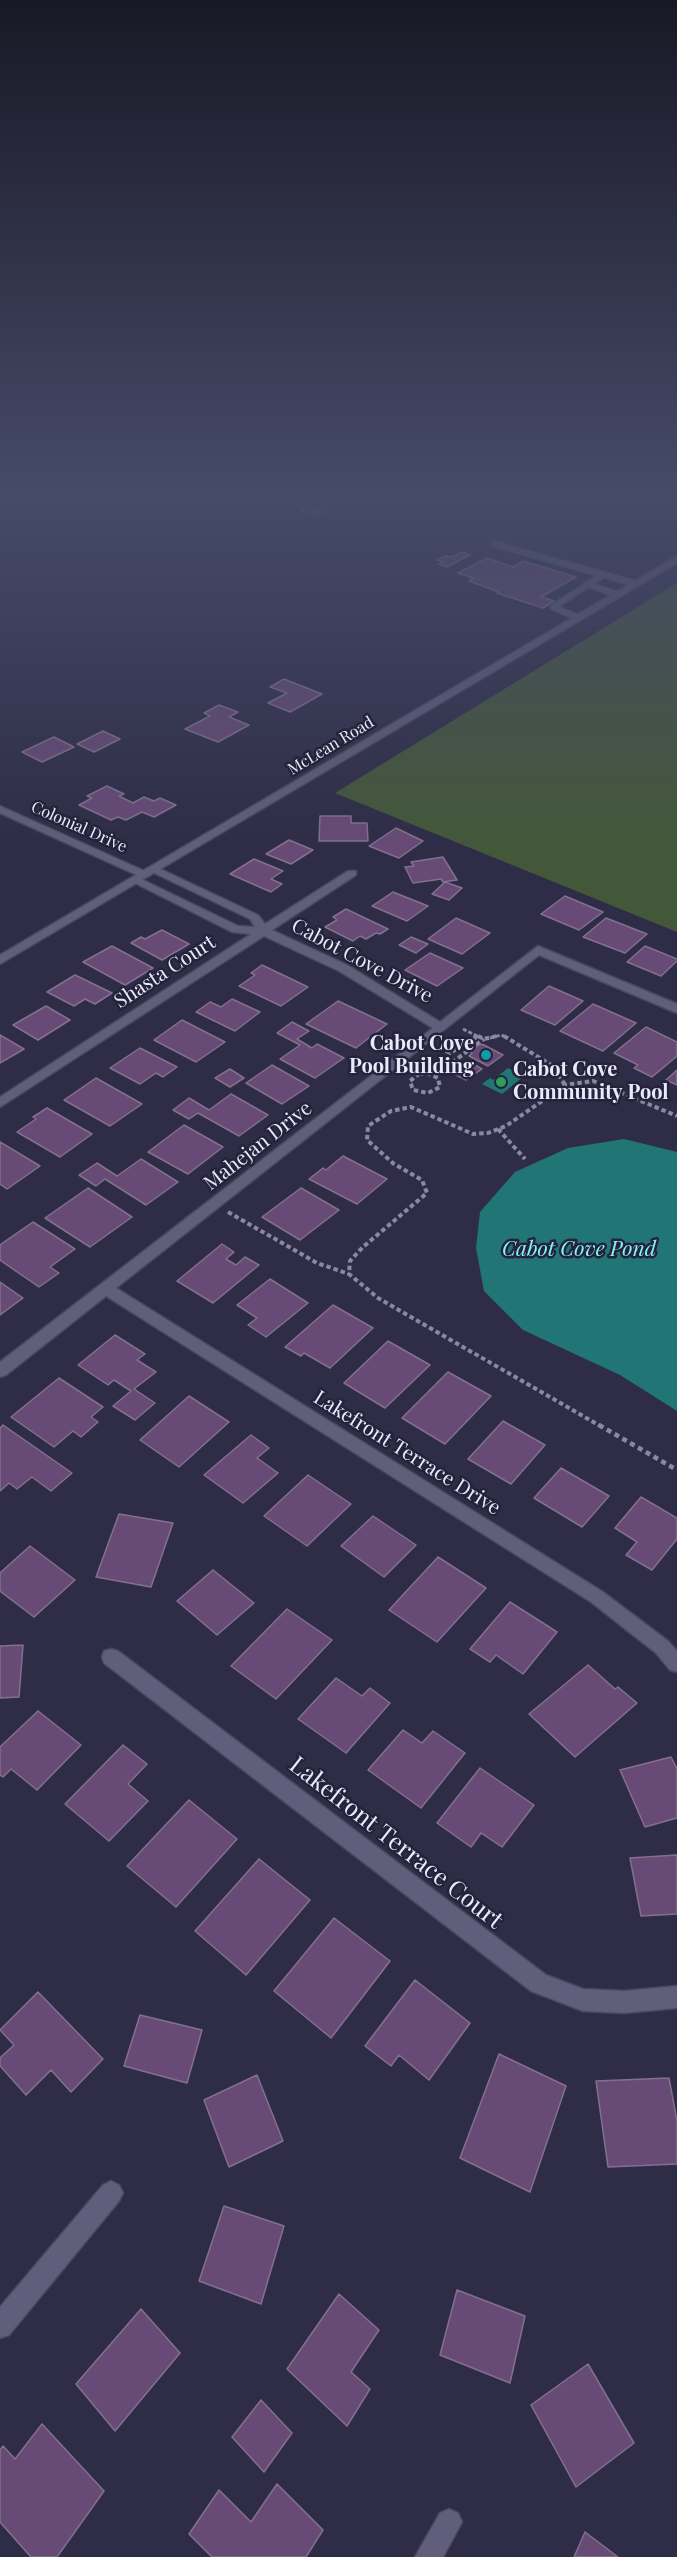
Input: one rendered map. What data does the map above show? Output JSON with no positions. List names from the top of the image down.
{
  "streets": {
    "street": [
      "McLean Road",
      "Colonial Drive",
      "Cabot Cove Drive",
      "Shasta Court",
      "Mahejan Drive",
      "Lakefront Terrace Drive",
      "Lakefront Terrace Court"
    ]
  },
  "crossings": [
    ["McLean Road", "Colonial Drive"],
    ["McLean Road", "Cabot Cove Drive"],
    ["Colonial Drive", "Cabot Cove Drive"],
    ["Cabot Cove Drive", "Shasta Court"],
    ["Cabot Cove Drive", "Mahejan Drive"],
    ["Mahejan Drive", "Lakefront Terrace Drive"]
  ],
  "water": ["Cabot Cove Pond"],
  "places": ["Cabot Cove Pool Building", "Cabot Cove Community Pool"]
}
